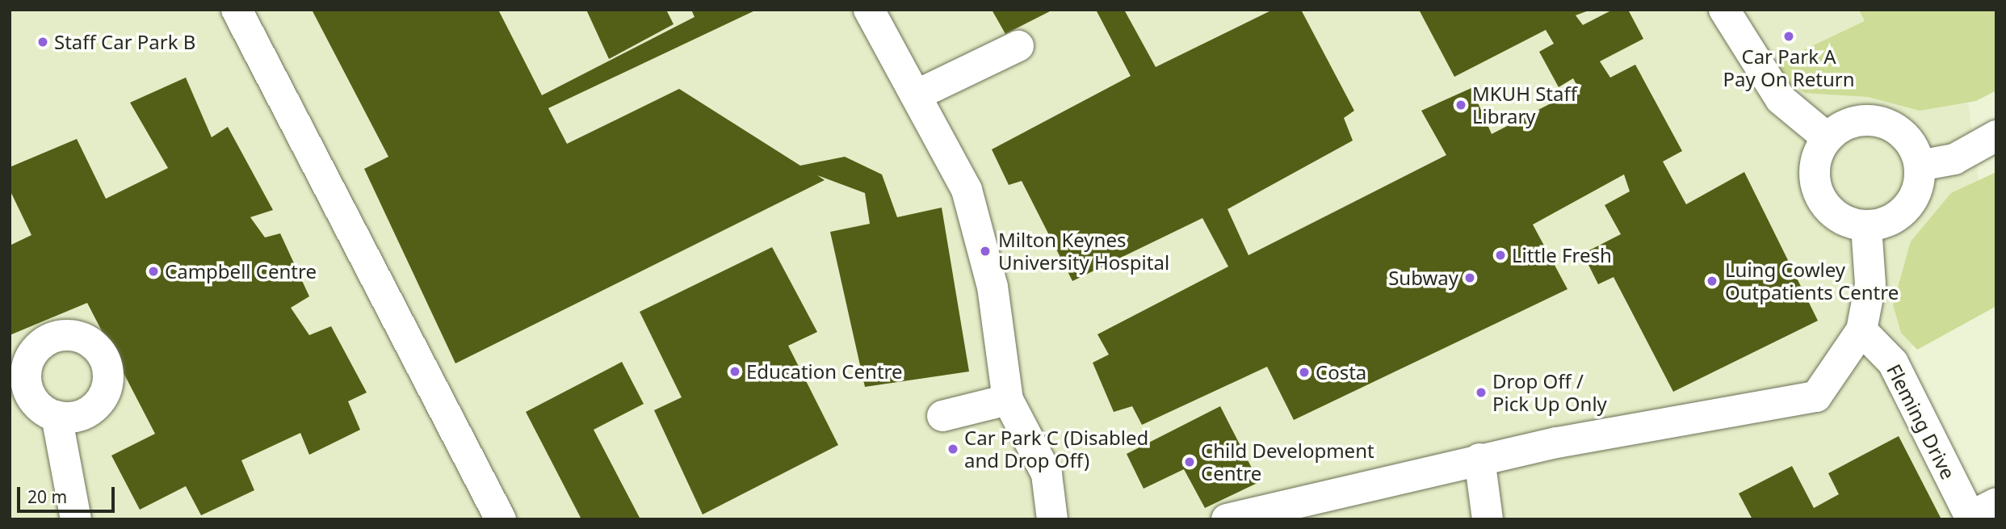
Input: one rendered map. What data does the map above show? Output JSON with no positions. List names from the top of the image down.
{
  "streets": {
    "street": ["Fleming Drive"]
  },
  "places": [
    "Car Park A Pay On Return",
    "Staff Car Park B",
    "MKUH Staff Library",
    "Milton Keynes University Hospital",
    "Little Fresh",
    "Campbell Centre",
    "Subway",
    "Luing Cowley Outpatients Centre",
    "Education Centre",
    "Costa",
    "Drop Off / Pick Up Only",
    "Car Park C (Disabled and Drop Off)",
    "Child Development Centre"
  ],
  "scale_bar": "20 m"
}
